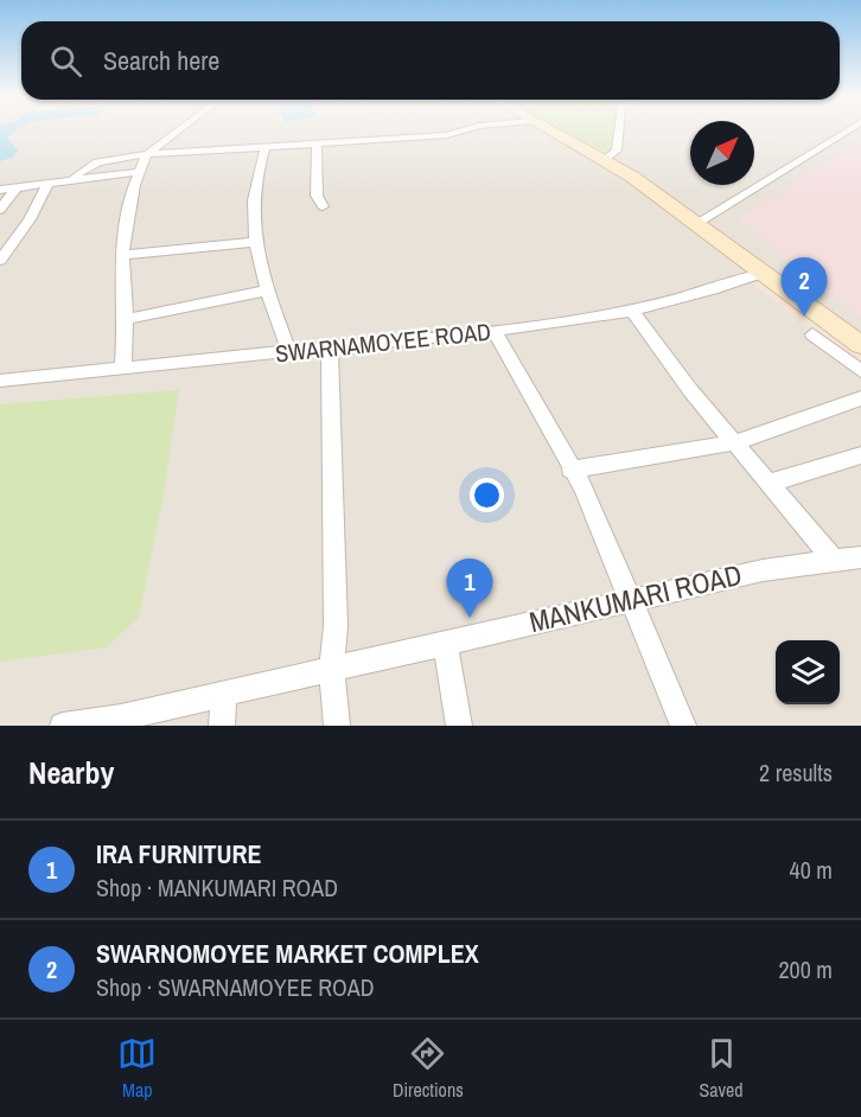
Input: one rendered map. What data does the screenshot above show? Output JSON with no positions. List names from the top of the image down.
{
  "streets": {
    "street": ["SWARNAMOYEE ROAD", "MANKUMARI ROAD"]
  },
  "north": "top right",
  "page": {
    "search": "Search here",
    "pins": ["2", "1"],
    "heading": ["Nearby", "2 results"],
    "list": [
      {
        "mark": "1",
        "name": "IRA FURNITURE",
        "note": "Shop · MANKUMARI ROAD",
        "value": "40 m"
      },
      {
        "mark": "2",
        "name": "SWARNOMOYEE MARKET COMPLEX",
        "note": "Shop · SWARNAMOYEE ROAD",
        "value": "200 m"
      }
    ],
    "nav": ["Map", "Directions", "Saved"]
  }
}
